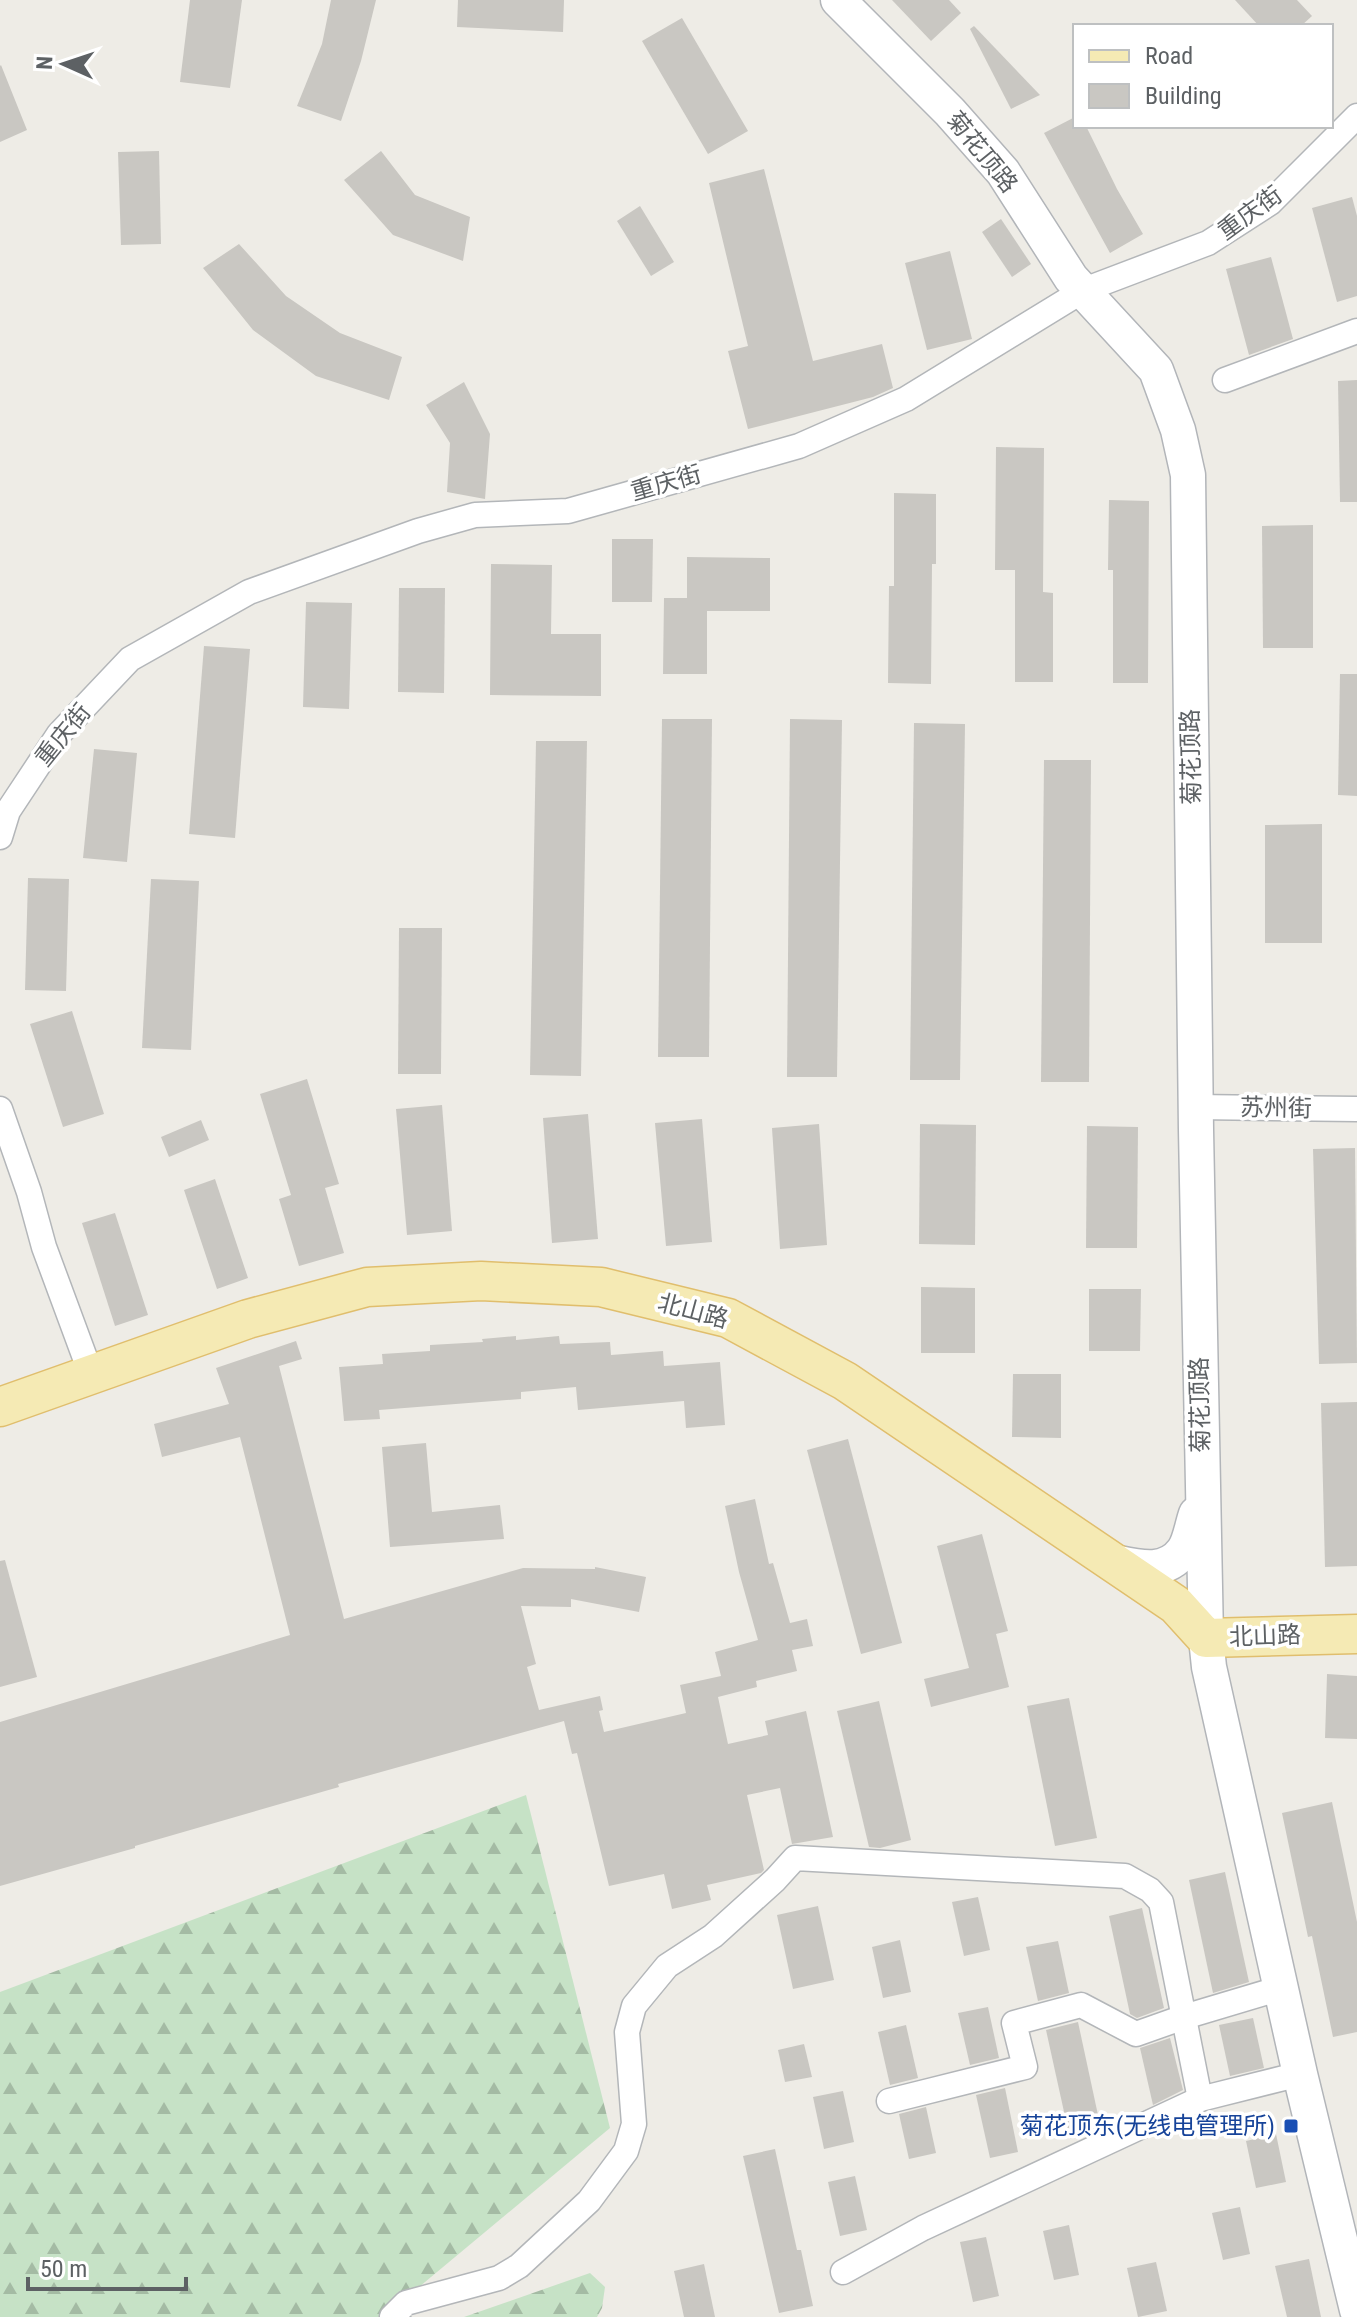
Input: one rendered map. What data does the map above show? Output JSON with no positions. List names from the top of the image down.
{
  "streets": {
    "main road": ["北山路"],
    "street": ["菊花顶路", "重庆街", "苏州街"]
  },
  "crossings": [
    ["菊花顶路", "重庆街"],
    ["菊花顶路", "苏州街"],
    ["菊花顶路", "北山路"]
  ],
  "places": {
    "transit": ["菊花顶东(无线电管理所)"]
  },
  "legend": ["Road", "Building"],
  "scale_bar": "50 m",
  "north": "left"
}
